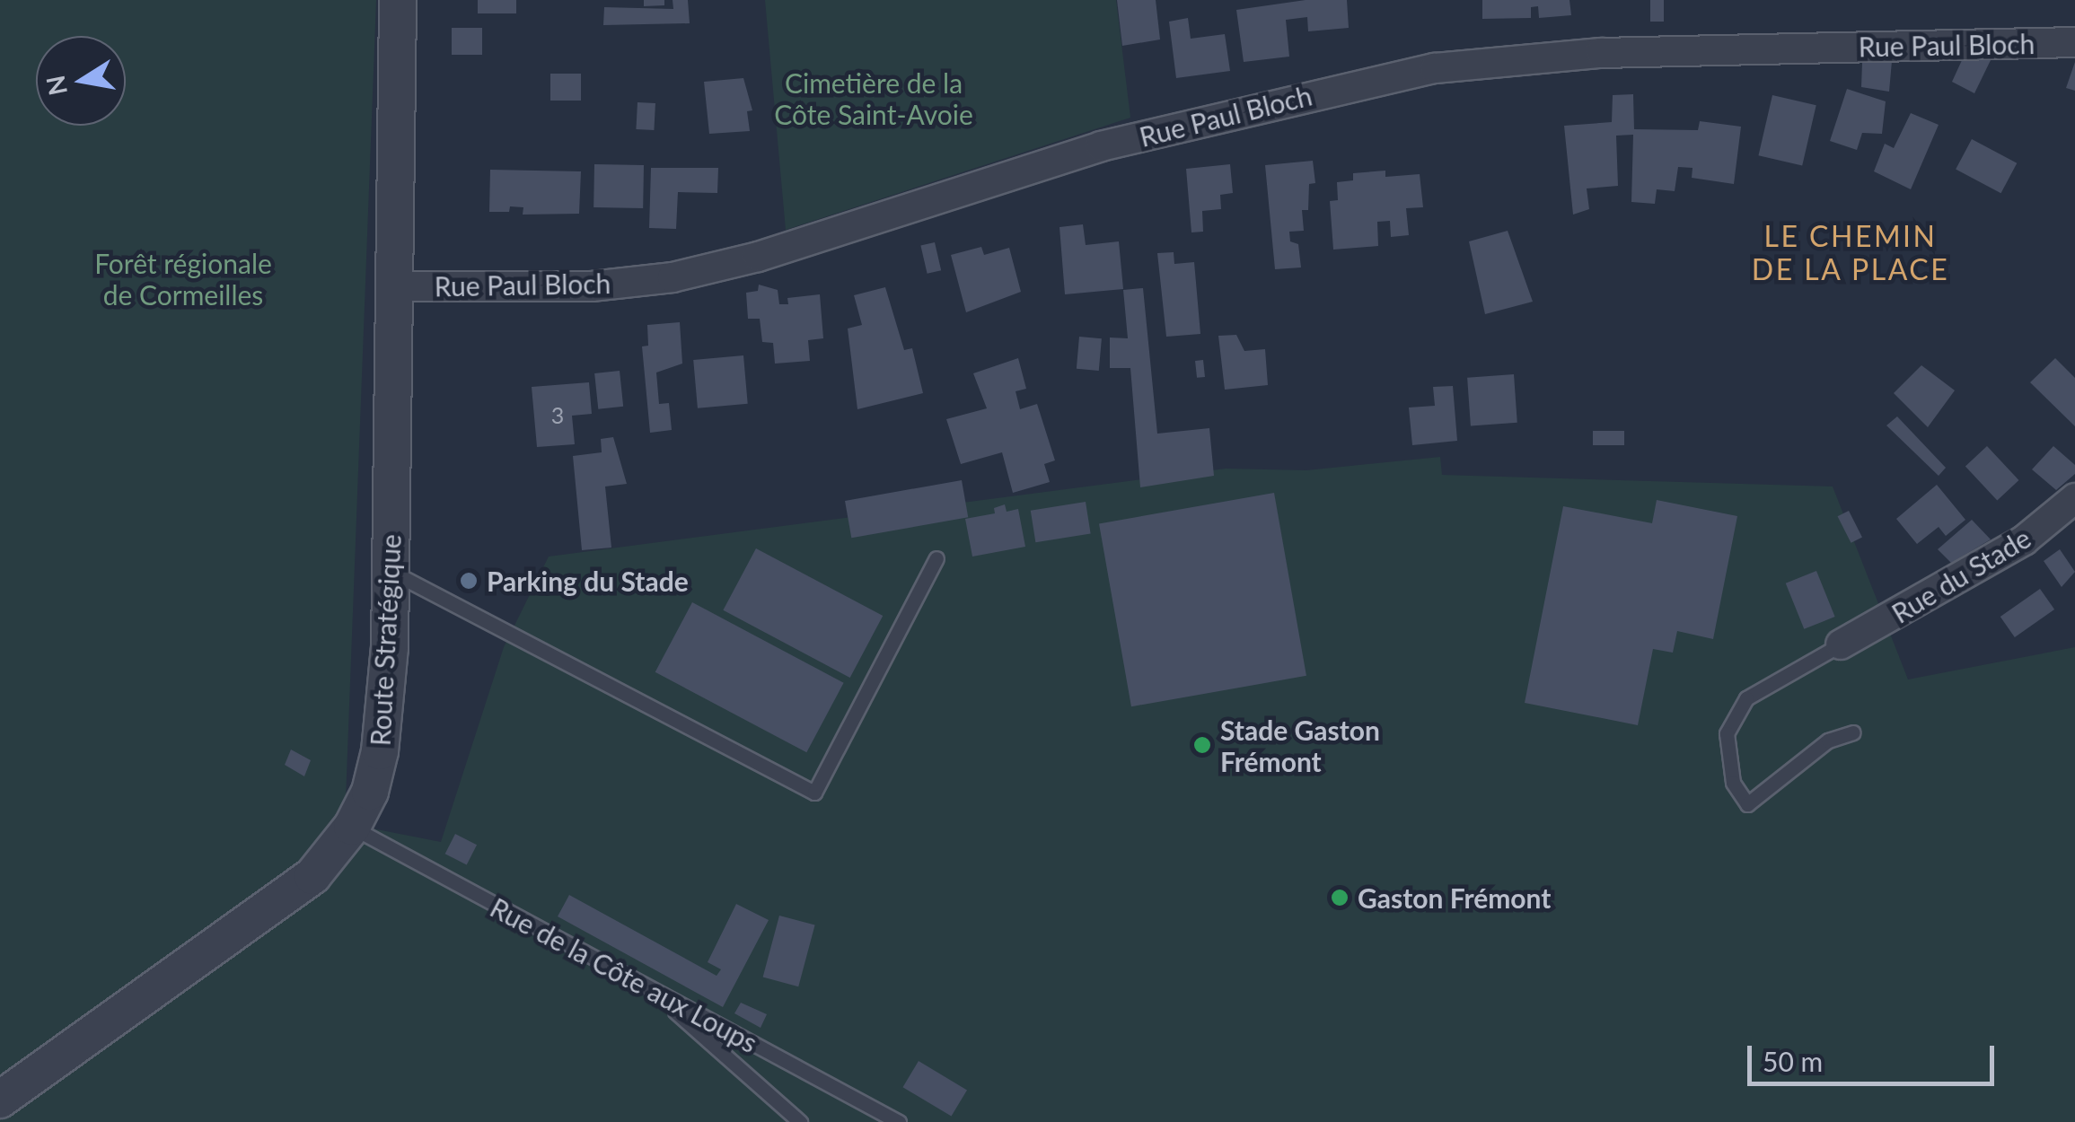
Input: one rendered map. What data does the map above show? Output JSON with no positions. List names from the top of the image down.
{
  "streets": {
    "street": ["Rue Paul Bloch", "Rue du Stade", "Route Stratégique"],
    "lane": ["Rue de la Côte aux Loups"]
  },
  "crossings": [
    ["Rue Paul Bloch", "Route Stratégique"],
    ["Route Stratégique", "Rue de la Côte aux Loups"]
  ],
  "districts": ["LE CHEMIN DE LA PLACE"],
  "parks": ["Cimetière de la Côte Saint-Avoie", "Forêt régionale de Cormeilles"],
  "places": ["Parking du Stade", "Stade Gaston Frémont", "Gaston Frémont"],
  "house_numbers": ["3"],
  "scale_bar": "50 m",
  "north": "left"
}
